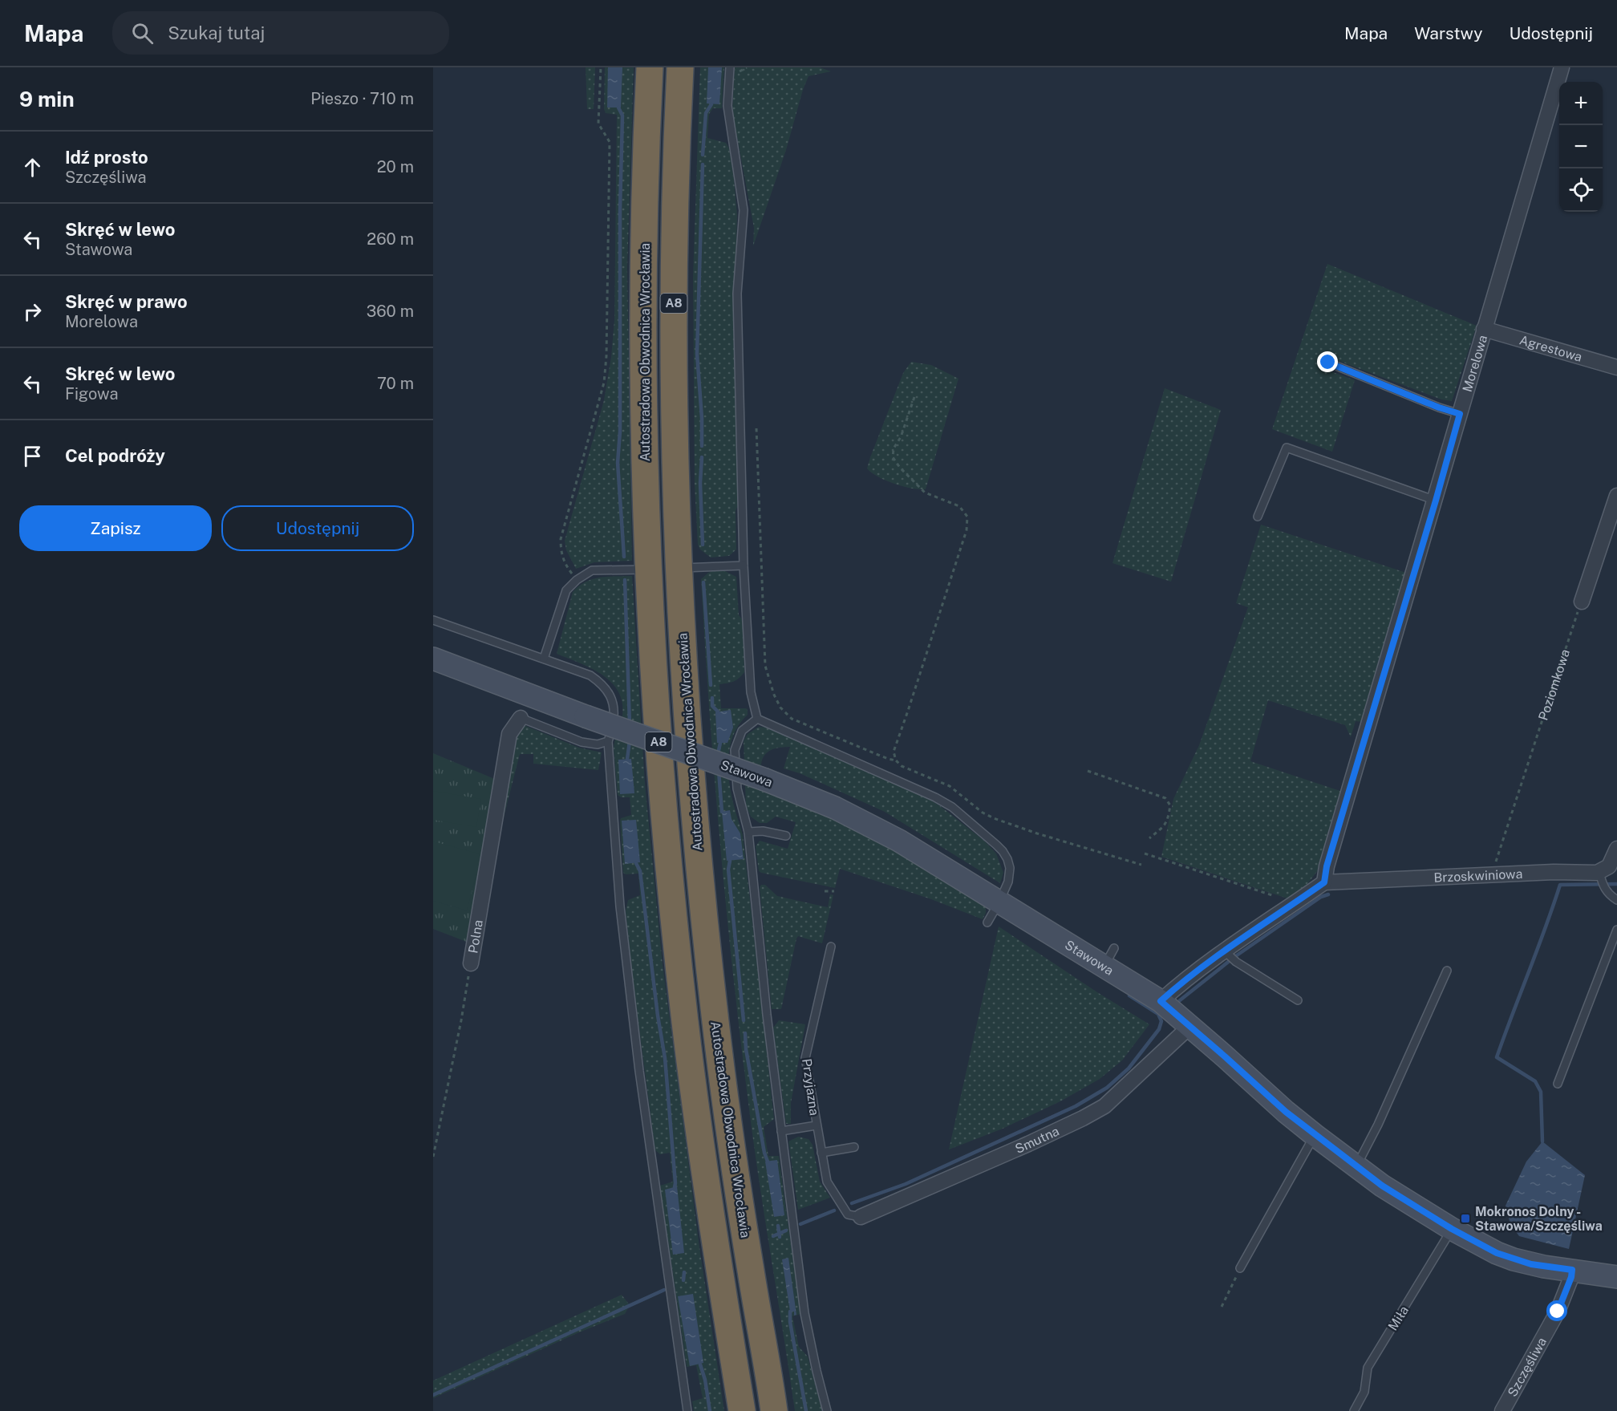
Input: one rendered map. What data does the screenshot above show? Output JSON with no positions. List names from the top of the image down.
{
  "streets": {
    "highway": ["A8", "Autostradowa Obwodnica Wrocławia"],
    "street": [
      "Agrestowa",
      "Morelowa",
      "Stawowa",
      "Brzoskwiniowa",
      "Polna",
      "Smutna",
      "Szczęśliwa"
    ],
    "lane": ["Przyjazna", "Miła"],
    "path": ["Poziomkowa"]
  },
  "crossings": [
    ["Agrestowa", "Morelowa"],
    ["Morelowa", "Brzoskwiniowa"],
    ["Poziomkowa", "Brzoskwiniowa"],
    ["Stawowa", "Smutna"],
    ["Stawowa", "Miła"],
    ["Stawowa", "Szczęśliwa"],
    ["Przyjazna", "Smutna"]
  ],
  "places": {
    "transit": ["Mokronos Dolny - Stawowa/Szczęśliwa"]
  },
  "page": {
    "header": "Mapa",
    "search": "Szukaj tutaj",
    "nav": ["Mapa", "Warstwy", "Udostępnij"],
    "heading": ["9 min", "Pieszo · 710 m"],
    "map_buttons": ["+", "−"],
    "list": [
      ["Idź prosto", "Szczęśliwa", "20 m"],
      ["Skręć w lewo", "Stawowa", "260 m"],
      ["Skręć w prawo", "Morelowa", "360 m"],
      ["Skręć w lewo", "Figowa", "70 m"],
      "Cel podróży"
    ],
    "buttons": ["Zapisz", "Udostępnij"]
  }
}
